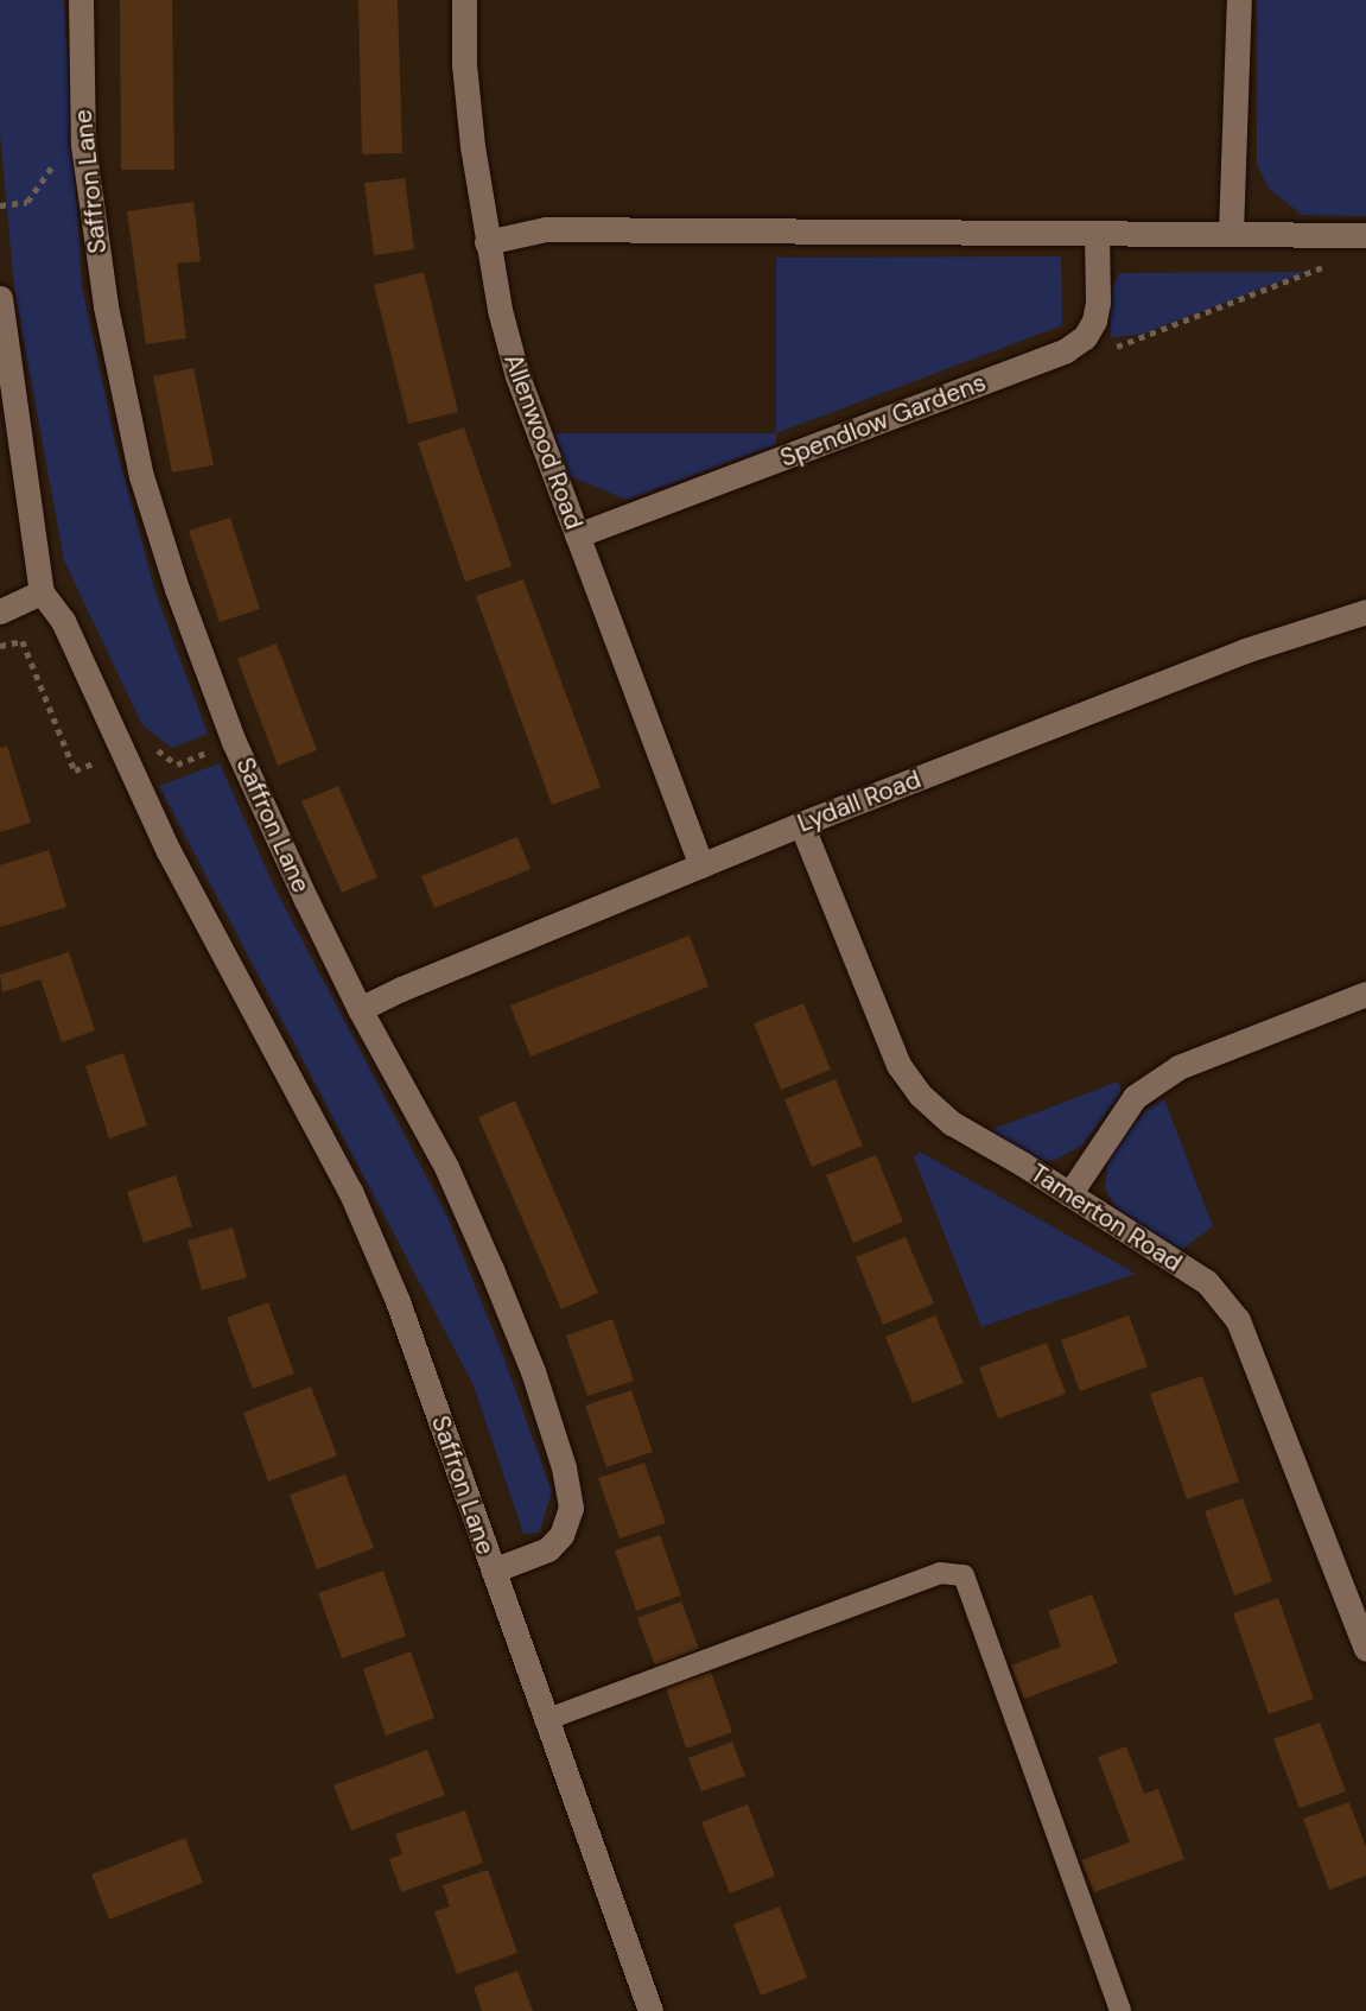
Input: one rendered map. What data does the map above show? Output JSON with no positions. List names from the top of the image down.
{
  "streets": {
    "street": [
      "Saffron Lane",
      "Spendlow Gardens",
      "Allenwood Road",
      "Lydall Road",
      "Tamerton Road"
    ]
  },
  "crossings": [
    ["Saffron Lane", "Lydall Road"],
    ["Spendlow Gardens", "Allenwood Road"],
    ["Allenwood Road", "Lydall Road"],
    ["Lydall Road", "Tamerton Road"]
  ]
}
